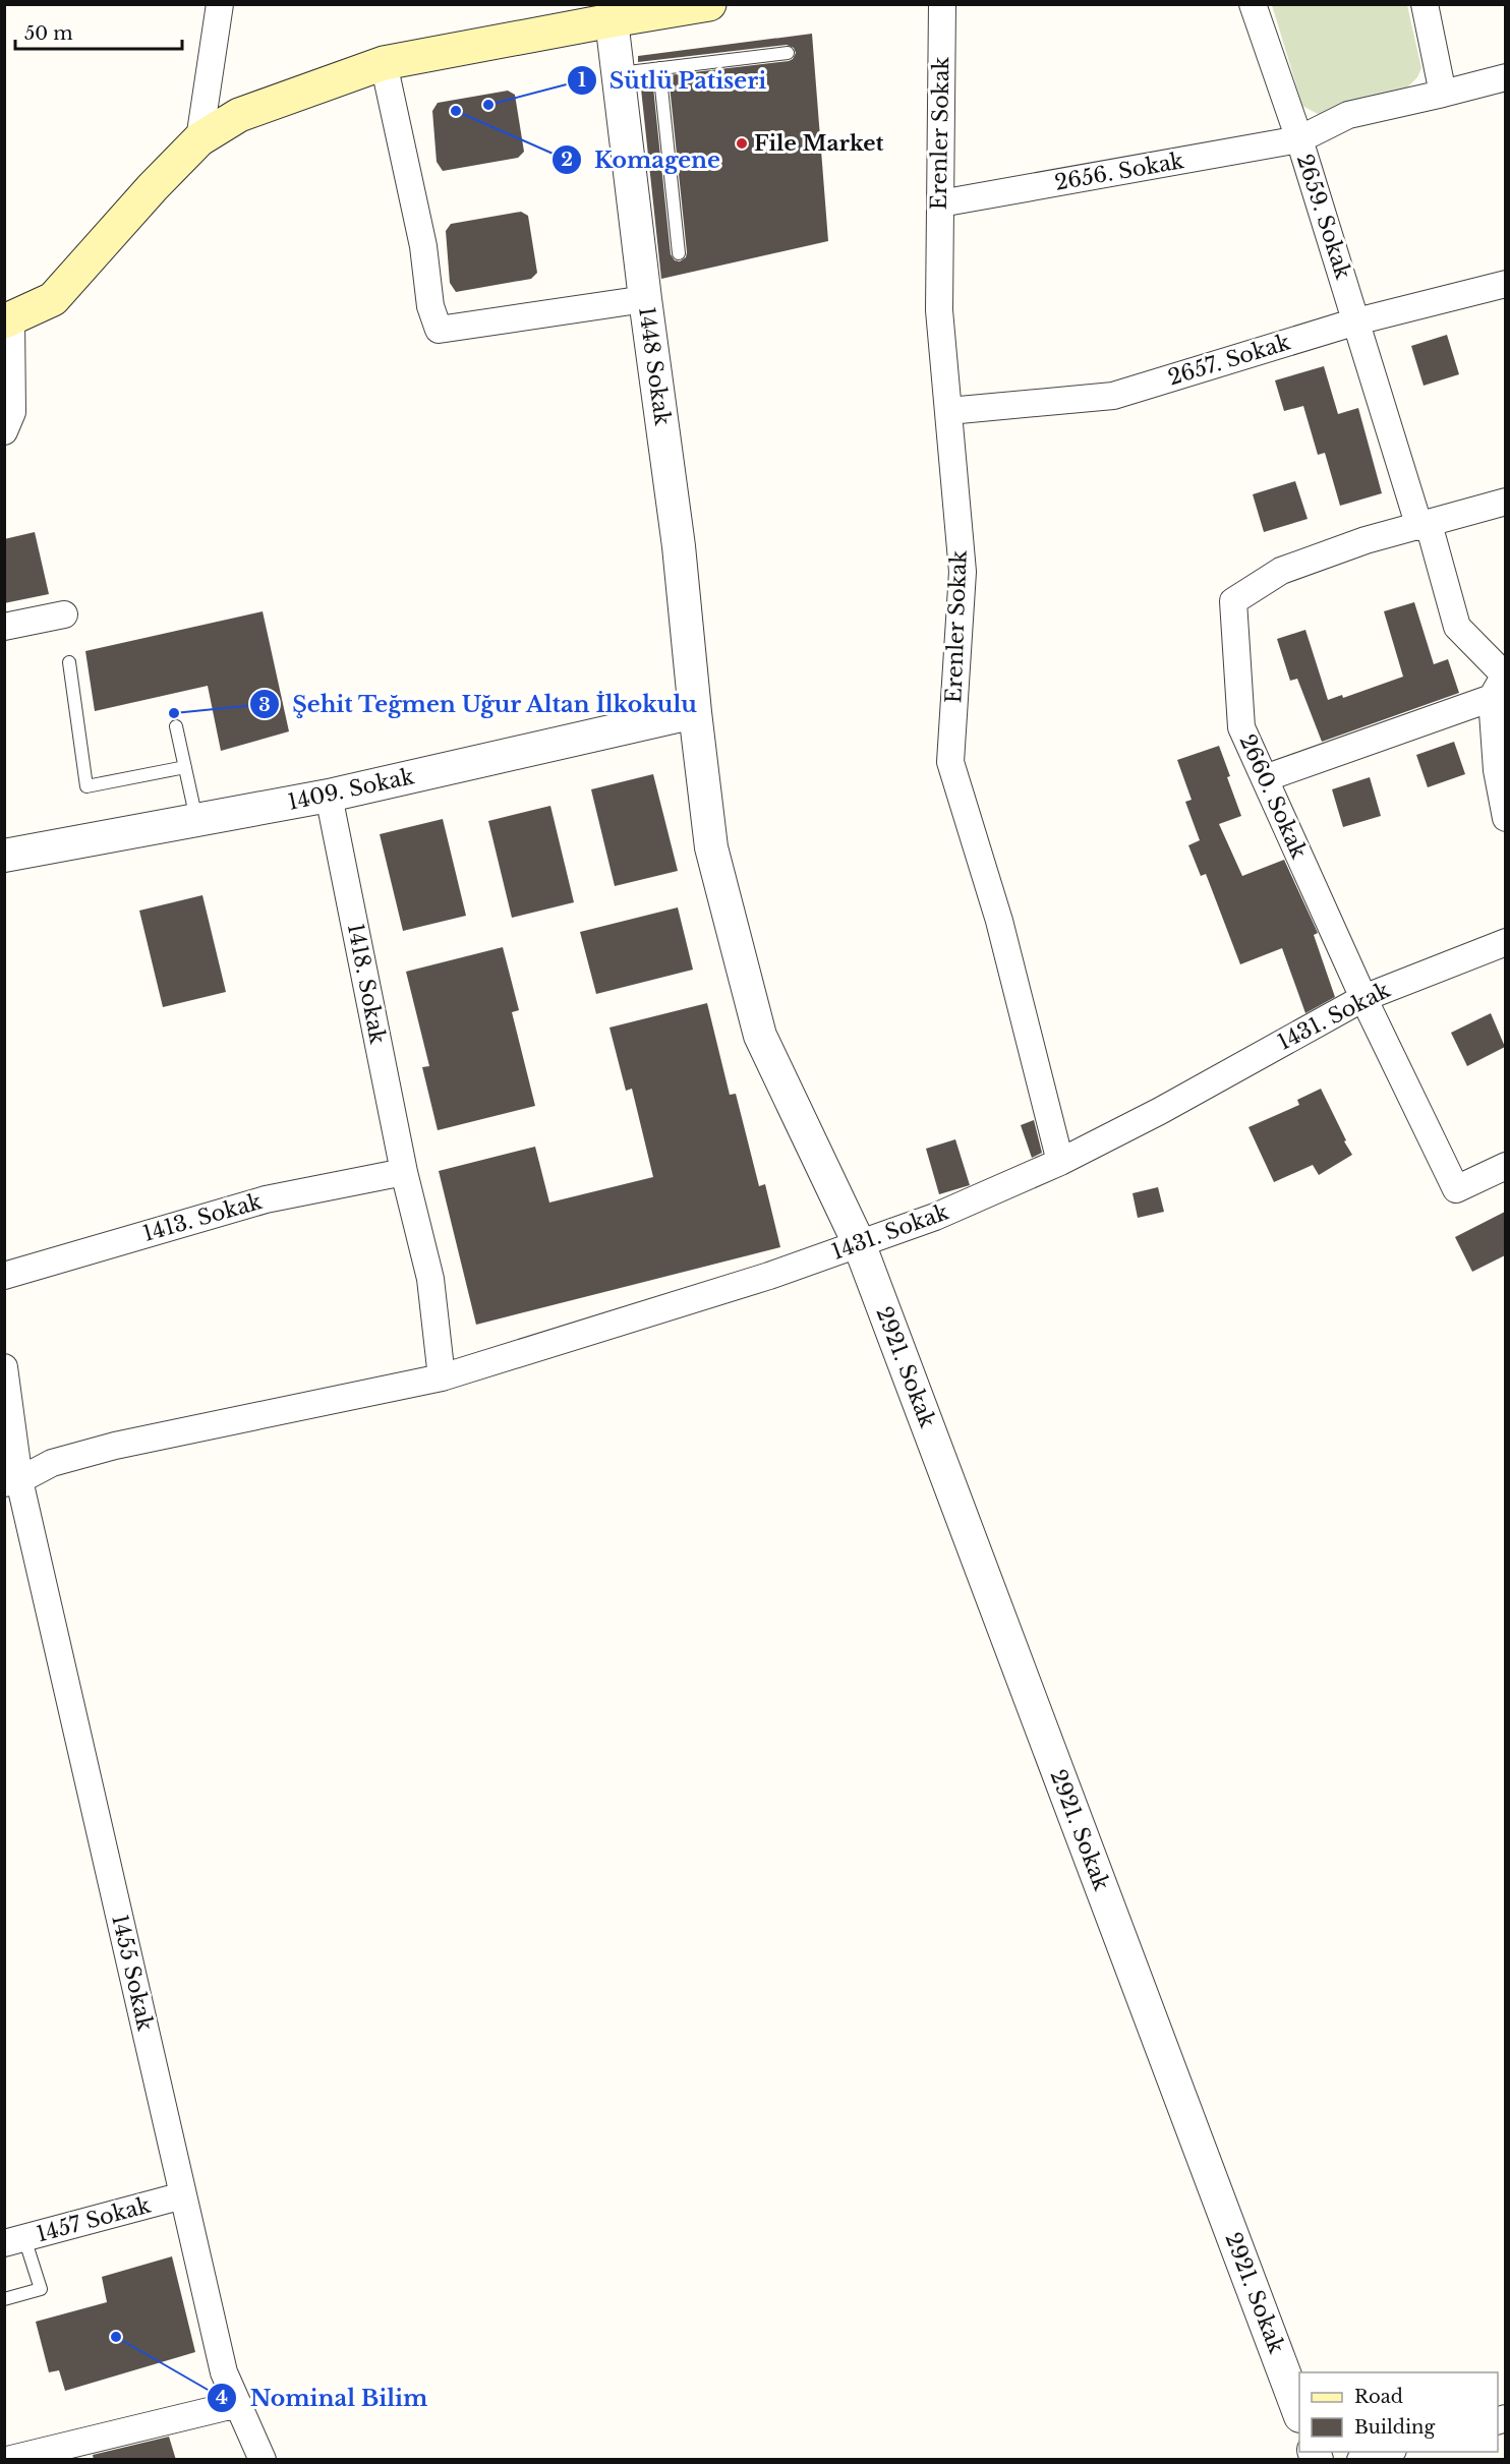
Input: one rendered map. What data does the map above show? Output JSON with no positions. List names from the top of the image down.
{
  "streets": {
    "street": [
      "Erenler Sokak",
      "2656. Sokak",
      "2659. Sokak",
      "2657. Sokak",
      "1448 Sokak",
      "1409. Sokak",
      "2660. Sokak",
      "1418. Sokak",
      "1431. Sokak",
      "1413. Sokak",
      "2921. Sokak",
      "1455 Sokak",
      "1457 Sokak"
    ]
  },
  "crossings": [
    ["Erenler Sokak", "2656. Sokak"],
    ["Erenler Sokak", "2657. Sokak"],
    ["Erenler Sokak", "1431. Sokak"],
    ["2656. Sokak", "2659. Sokak"],
    ["2659. Sokak", "2657. Sokak"],
    ["2659. Sokak", "2660. Sokak"],
    ["1448 Sokak", "1409. Sokak"],
    ["1448 Sokak", "1431. Sokak"],
    ["1448 Sokak", "2921. Sokak"],
    ["1409. Sokak", "1418. Sokak"],
    ["2660. Sokak", "1431. Sokak"],
    ["1418. Sokak", "1413. Sokak"],
    ["1431. Sokak", "2921. Sokak"],
    ["1431. Sokak", "1455 Sokak"],
    ["1455 Sokak", "1457 Sokak"]
  ],
  "places": [
    "Sütlü Patiseri",
    "Komagene",
    "File Market",
    "Şehit Teğmen Uğur Altan İlkokulu",
    "Nominal Bilim"
  ],
  "legend": ["Road", "Building"],
  "scale_bar": "50 m"
}
